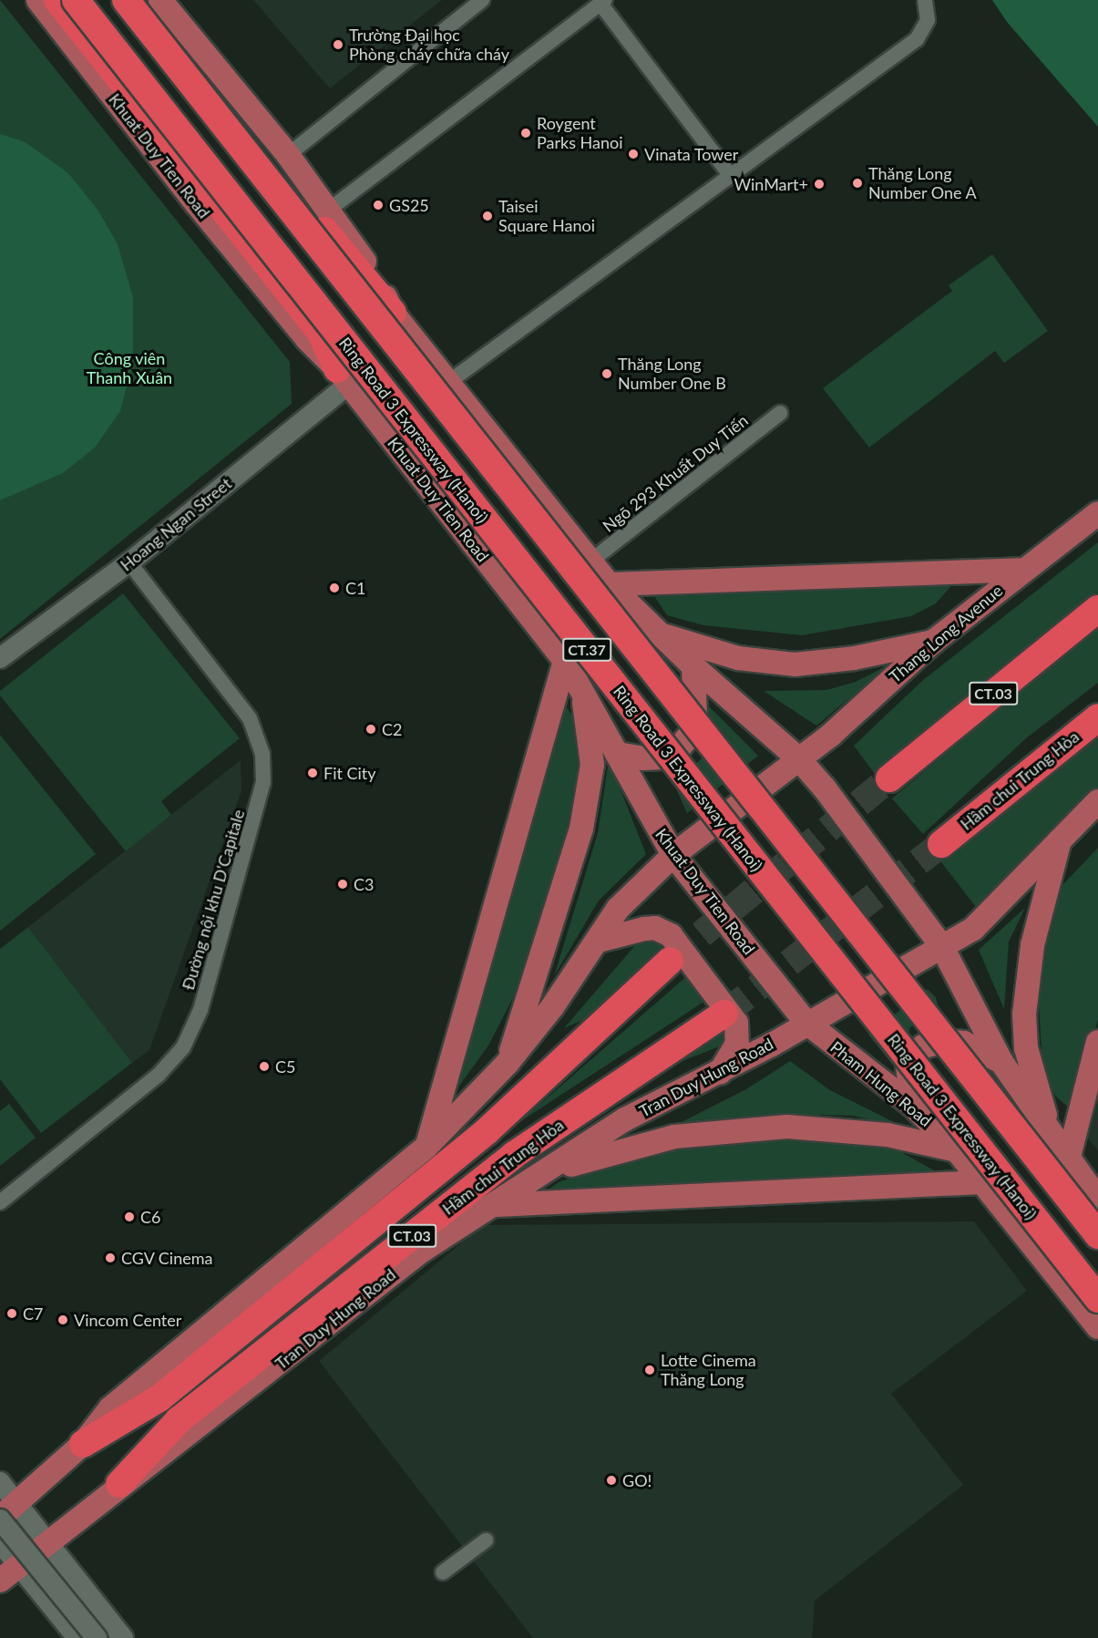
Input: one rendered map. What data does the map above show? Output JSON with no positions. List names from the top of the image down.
{
  "streets": {
    "highway": [
      "Ring Road 3 Expressway (Hanoi)",
      "CT.37",
      "CT.03",
      "Hầm chui Trung Hòa"
    ],
    "main road": [
      "Khuat Duy Tien Road",
      "Thang Long Avenue",
      "Tran Duy Hung Road",
      "Pham Hung Road"
    ],
    "street": ["Ngõ 293 Khuất Duy Tiến", "Hoang Ngan Street", "Đường nội khu D'Capitale"]
  },
  "crossings": [
    ["Khuat Duy Tien Road", "Hoang Ngan Street"],
    ["Khuat Duy Tien Road", "Thang Long Avenue"],
    ["Khuat Duy Tien Road", "Tran Duy Hung Road"],
    ["Khuat Duy Tien Road", "Pham Hung Road"],
    ["Hoang Ngan Street", "Đường nội khu D'Capitale"],
    ["Hầm chui Trung Hòa", "Tran Duy Hung Road"],
    ["Tran Duy Hung Road", "Pham Hung Road"]
  ],
  "parks": ["Công viên Thanh Xuân"],
  "places": [
    "Trường Đại học Phòng cháy chữa cháy",
    "Roygent Parks Hanoi",
    "Vinata Tower",
    "Thăng Long Number One A",
    "WinMart+",
    "GS25",
    "Taisei Square Hanoi",
    "Thăng Long Number One B",
    "C1",
    "C2",
    "Fit City",
    "C3",
    "C5",
    "C6",
    "CGV Cinema",
    "C7",
    "Vincom Center",
    "Lotte Cinema Thăng Long",
    "GO!"
  ]
}
